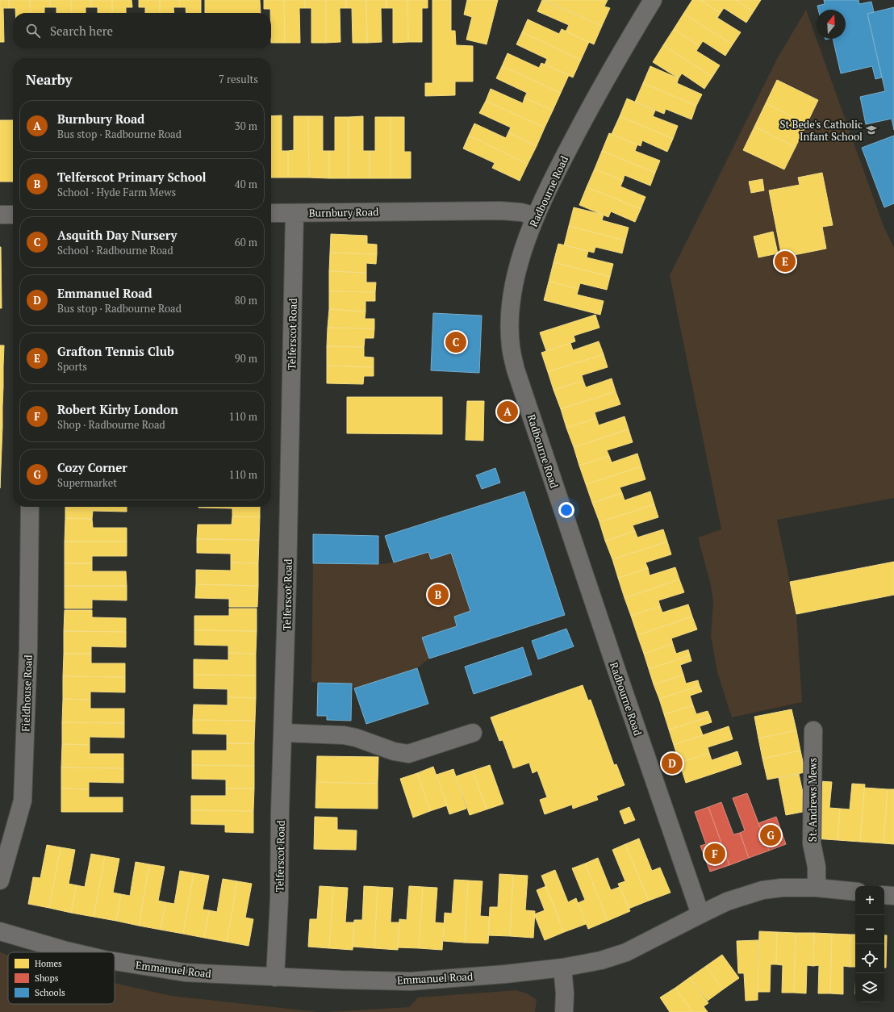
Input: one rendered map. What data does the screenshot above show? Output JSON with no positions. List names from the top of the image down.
{
  "streets": {
    "street": [
      "Radbourne Road",
      "Burnbury Road",
      "Telferscot Road",
      "Fieldhouse Road",
      "St. Andrews Mews",
      "Emmanuel Road"
    ]
  },
  "crossings": [
    ["Radbourne Road", "Burnbury Road"],
    ["Radbourne Road", "Emmanuel Road"],
    ["Burnbury Road", "Telferscot Road"],
    ["Telferscot Road", "Emmanuel Road"],
    ["St. Andrews Mews", "Emmanuel Road"]
  ],
  "places": {
    "school or university": ["St Bede's Catholic Infant School"]
  },
  "legend": ["Homes", "Shops", "Schools"],
  "north": "top",
  "page": {
    "search": "Search here",
    "heading": ["Nearby", "7 results"],
    "list": [
      {
        "mark": "A",
        "name": "Burnbury Road",
        "note": "Bus stop · Radbourne Road",
        "value": "30 m"
      },
      {
        "mark": "B",
        "name": "Telferscot Primary School",
        "note": "School · Hyde Farm Mews",
        "value": "40 m"
      },
      {
        "mark": "C",
        "name": "Asquith Day Nursery",
        "note": "School · Radbourne Road",
        "value": "60 m"
      },
      {
        "mark": "D",
        "name": "Emmanuel Road",
        "note": "Bus stop · Radbourne Road",
        "value": "80 m"
      },
      {
        "mark": "E",
        "name": "Grafton Tennis Club",
        "note": "Sports",
        "value": "90 m"
      },
      {
        "mark": "F",
        "name": "Robert Kirby London",
        "note": "Shop · Radbourne Road",
        "value": "110 m"
      },
      {
        "mark": "G",
        "name": "Cozy Corner",
        "note": "Supermarket",
        "value": "110 m"
      }
    ],
    "pins": [
      "E",
      "C",
      "A",
      "B",
      "D",
      "G",
      "F"
    ],
    "map_buttons": ["+", "−"]
  }
}
